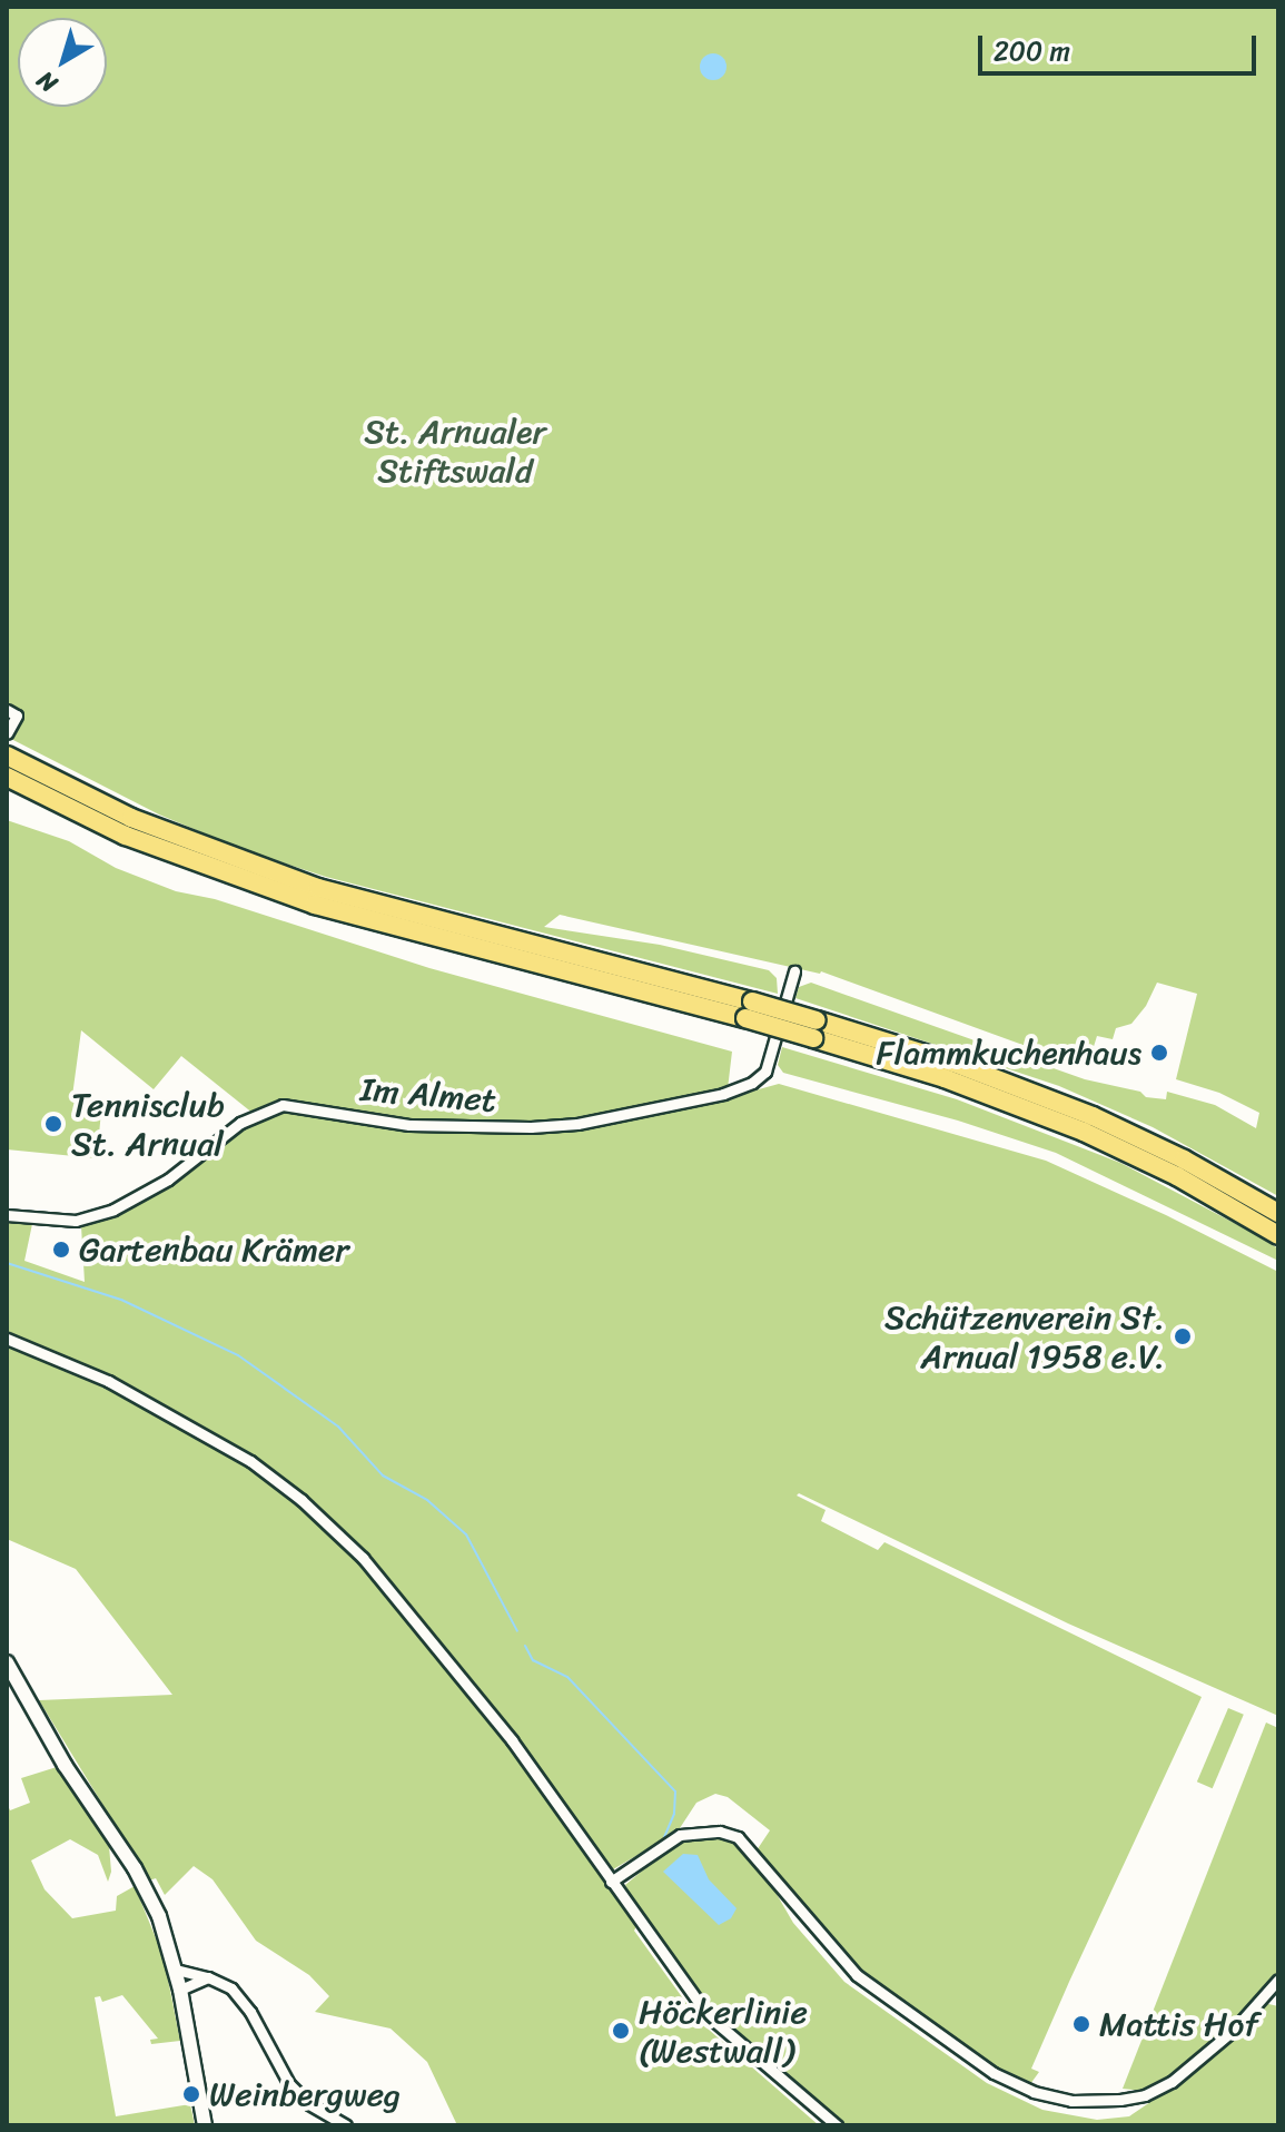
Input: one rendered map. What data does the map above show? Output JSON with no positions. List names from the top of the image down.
{
  "streets": {
    "street": ["Im Almet"]
  },
  "parks": ["St. Arnualer Stiftswald"],
  "places": [
    "Flammkuchenhaus",
    "Tennisclub St. Arnual",
    "Gartenbau Krämer",
    "Schützenverein St. Arnual 1958 e.V.",
    "Mattis Hof",
    "Höckerlinie (Westwall)",
    "Weinbergweg"
  ],
  "scale_bar": "200 m",
  "north": "bottom left"
}
